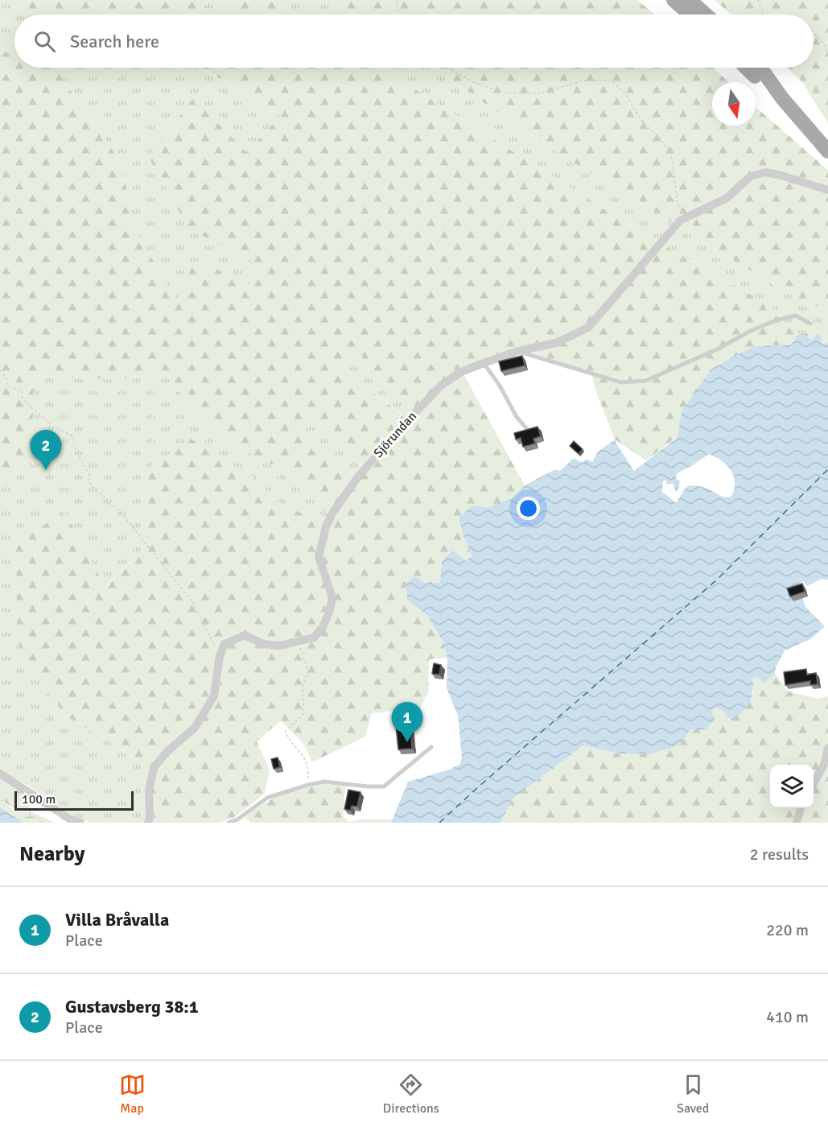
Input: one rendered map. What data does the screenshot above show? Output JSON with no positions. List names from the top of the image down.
{
  "streets": {
    "street": ["Sjörundan"]
  },
  "scale_bar": "100 m",
  "north": "bottom",
  "page": {
    "search": "Search here",
    "pins": ["2", "1"],
    "scale": "100 m",
    "heading": ["Nearby", "2 results"],
    "list": [
      {
        "mark": "1",
        "name": "Villa Bråvalla",
        "note": "Place",
        "value": "220 m"
      },
      {
        "mark": "2",
        "name": "Gustavsberg 38:1",
        "note": "Place",
        "value": "410 m"
      }
    ],
    "nav": ["Map", "Directions", "Saved"]
  }
}
